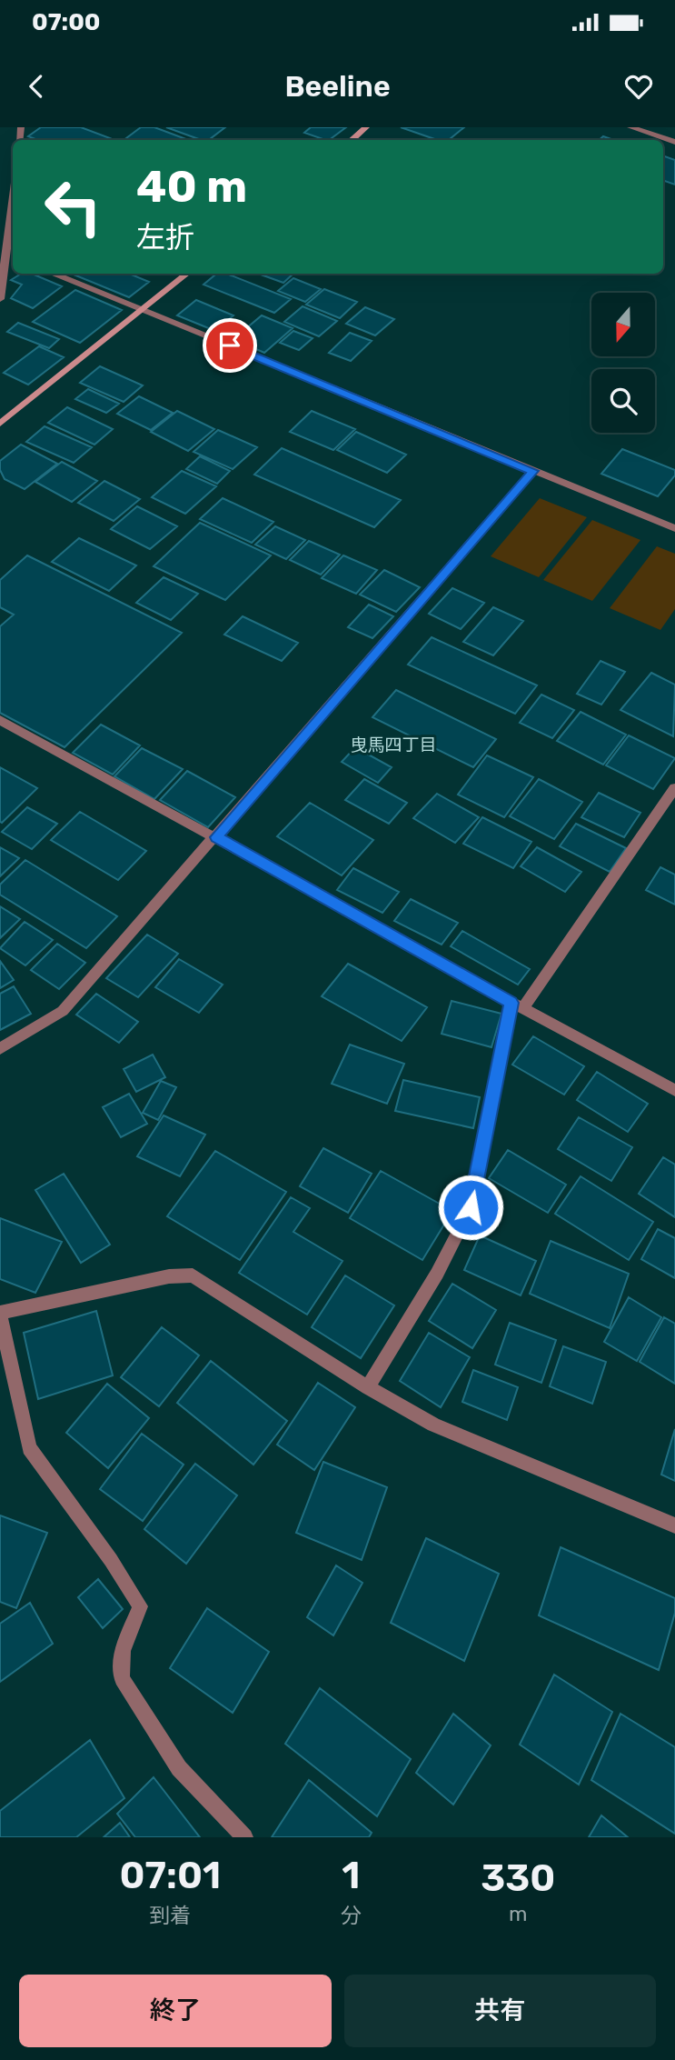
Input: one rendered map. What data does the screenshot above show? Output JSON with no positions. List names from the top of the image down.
{
  "districts": ["曳馬四丁目"],
  "north": "bottom",
  "page": {
    "status": "07:00",
    "header": "Beeline",
    "turn": ["40 m", "左折"],
    "eta": [
      "07:01",
      "到着",
      "1",
      "分",
      "330",
      "m"
    ],
    "buttons": ["終了", "共有"]
  }
}
